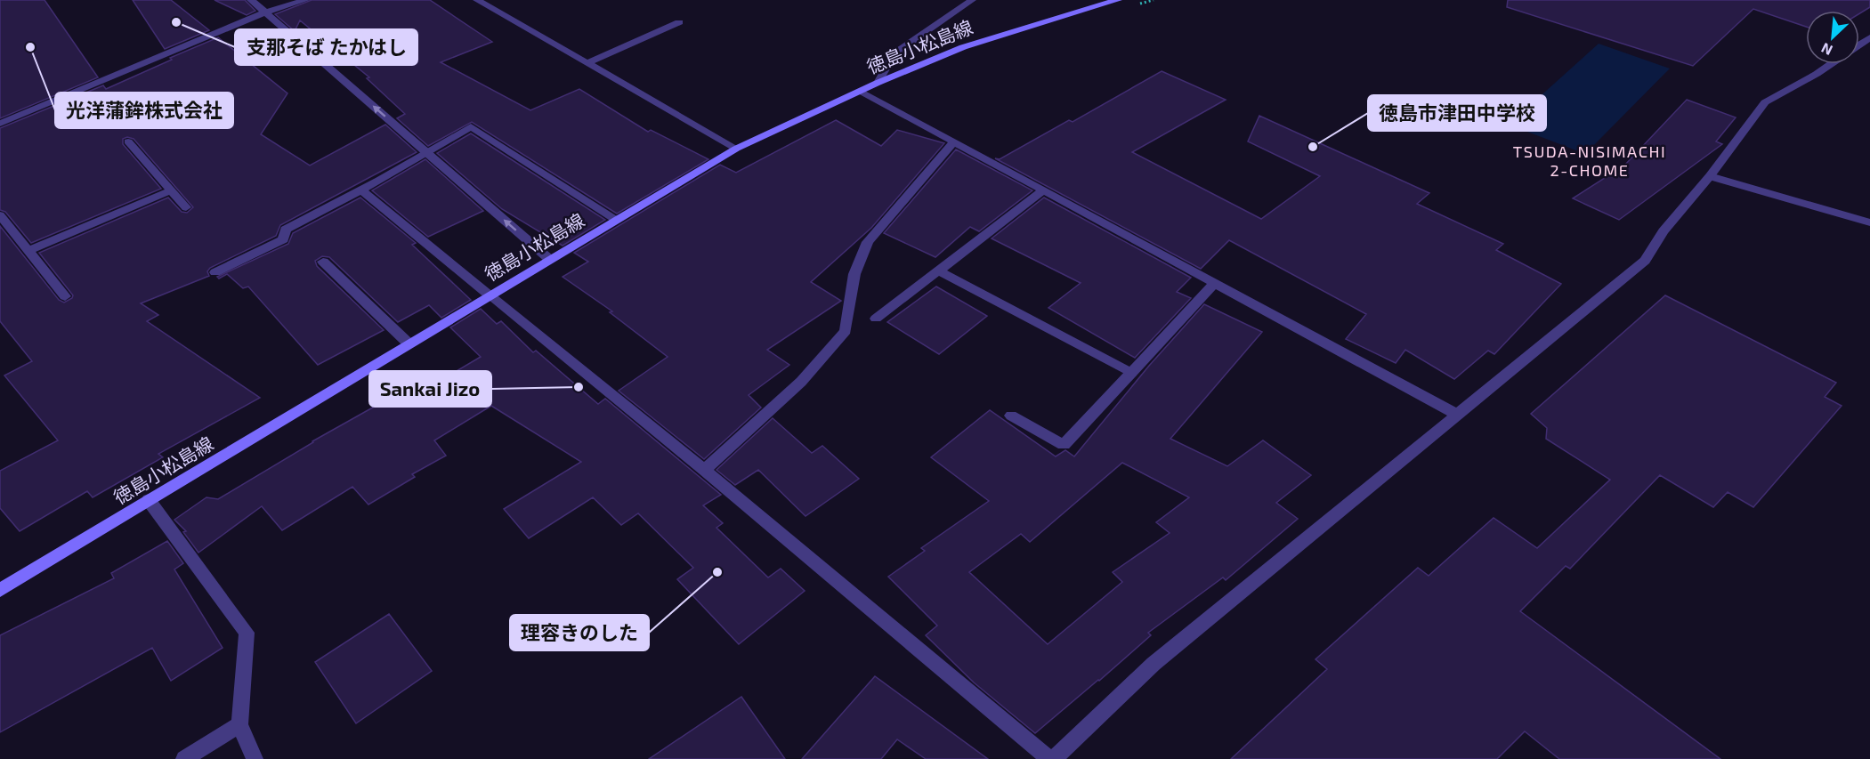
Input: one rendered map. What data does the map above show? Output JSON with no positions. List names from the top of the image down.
{
  "streets": {
    "main road": ["徳島小松島線"]
  },
  "districts": ["TSUDA-NISIMACHI 2-CHOME"],
  "places": [
    "支那そば たかはし",
    "光洋蒲鉾株式会社",
    "徳島市津田中学校",
    "Sankai Jizo",
    "理容きのした"
  ],
  "north": "bottom left"
}
